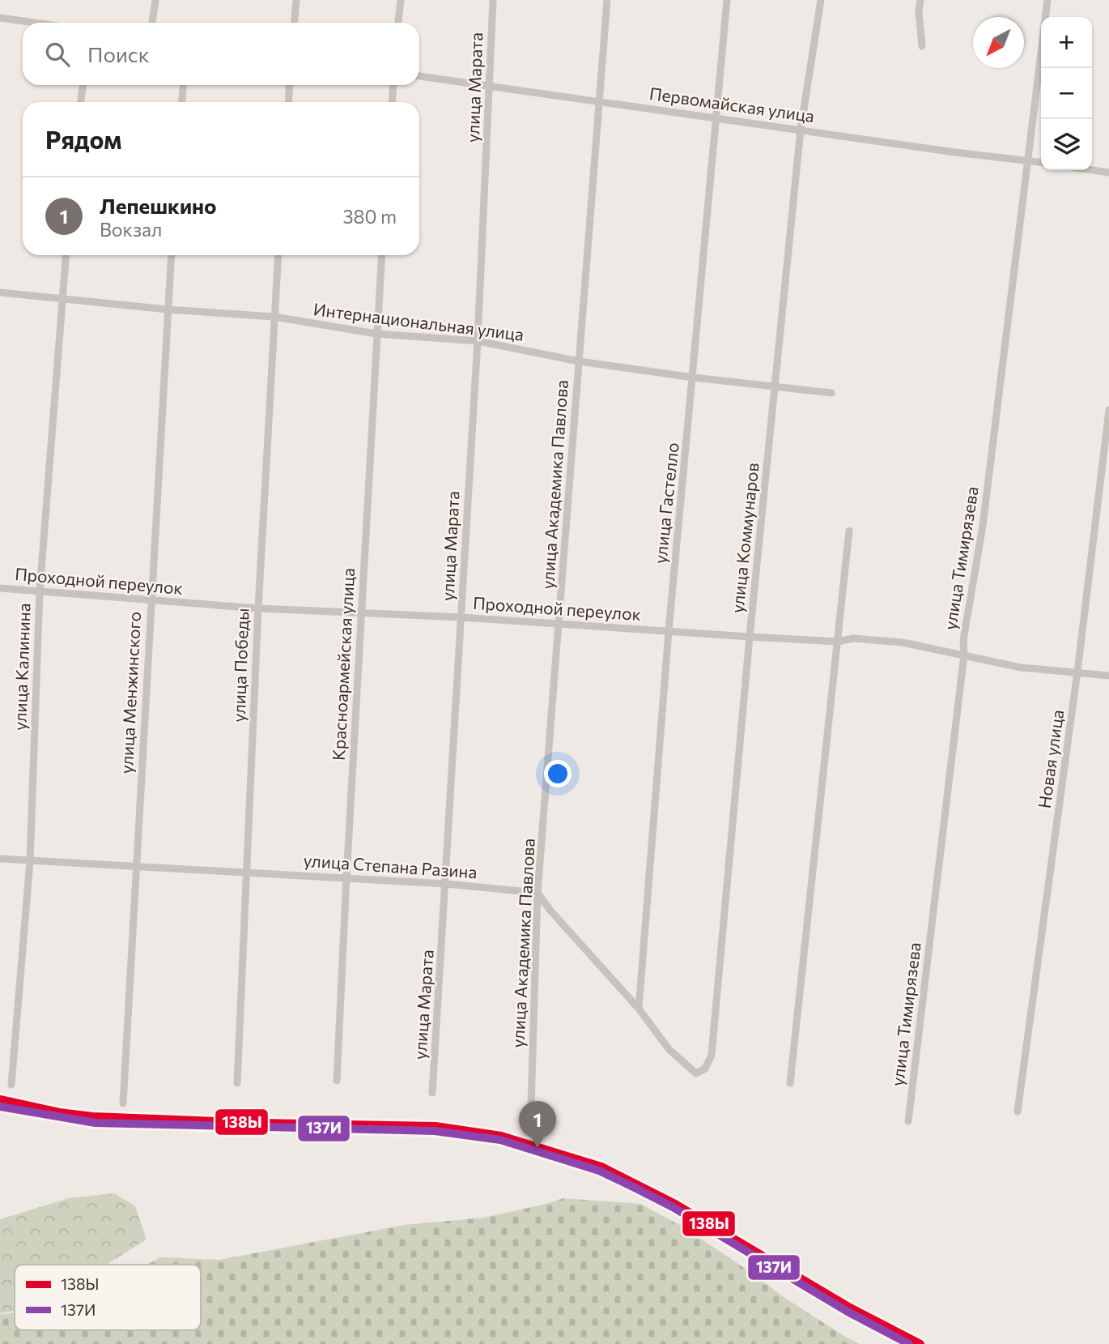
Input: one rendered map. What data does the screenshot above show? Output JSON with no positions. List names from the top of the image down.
{
  "streets": {
    "street": [
      "улица Марата",
      "Первомайская улица",
      "Интернациональная улица",
      "улица Академика Павлова",
      "улица Гастелло",
      "улица Коммунаров",
      "улица Тимирязева",
      "Проходной переулок",
      "Красноармейская улица",
      "улица Победы",
      "улица Калинина",
      "улица Менжинского",
      "Новая улица",
      "улица Степана Разина"
    ]
  },
  "crossings": [
    ["улица Марата", "Первомайская улица"],
    ["улица Марата", "Интернациональная улица"],
    ["улица Марата", "Проходной переулок"],
    ["улица Марата", "улица Степана Разина"],
    ["Первомайская улица", "улица Академика Павлова"],
    ["Первомайская улица", "улица Гастелло"],
    ["Первомайская улица", "улица Коммунаров"],
    ["Первомайская улица", "улица Тимирязева"],
    ["Интернациональная улица", "улица Академика Павлова"],
    ["Интернациональная улица", "улица Гастелло"],
    ["Интернациональная улица", "улица Коммунаров"],
    ["Интернациональная улица", "Красноармейская улица"],
    ["Интернациональная улица", "улица Победы"],
    ["Интернациональная улица", "улица Калинина"],
    ["Интернациональная улица", "улица Менжинского"],
    ["улица Академика Павлова", "Проходной переулок"],
    ["улица Академика Павлова", "улица Степана Разина"],
    ["улица Гастелло", "улица Коммунаров"],
    ["улица Гастелло", "Проходной переулок"],
    ["улица Коммунаров", "Проходной переулок"],
    ["улица Тимирязева", "Проходной переулок"],
    ["Проходной переулок", "Красноармейская улица"],
    ["Проходной переулок", "улица Победы"],
    ["Проходной переулок", "улица Калинина"],
    ["Проходной переулок", "улица Менжинского"],
    ["Проходной переулок", "Новая улица"],
    ["Красноармейская улица", "улица Степана Разина"],
    ["улица Победы", "улица Степана Разина"],
    ["улица Калинина", "улица Степана Разина"],
    ["улица Менжинского", "улица Степана Разина"]
  ],
  "lines": ["transit line 138Ы", "transit line 137И"],
  "legend": ["138Ы", "137И"],
  "north": "bottom left",
  "page": {
    "map_buttons": ["+", "−"],
    "search": "Поиск",
    "heading": "Рядом",
    "list": [
      {
        "mark": "1",
        "name": "Лепешкино",
        "note": "Вокзал",
        "value": "380 m"
      }
    ],
    "pins": "1"
  }
}
